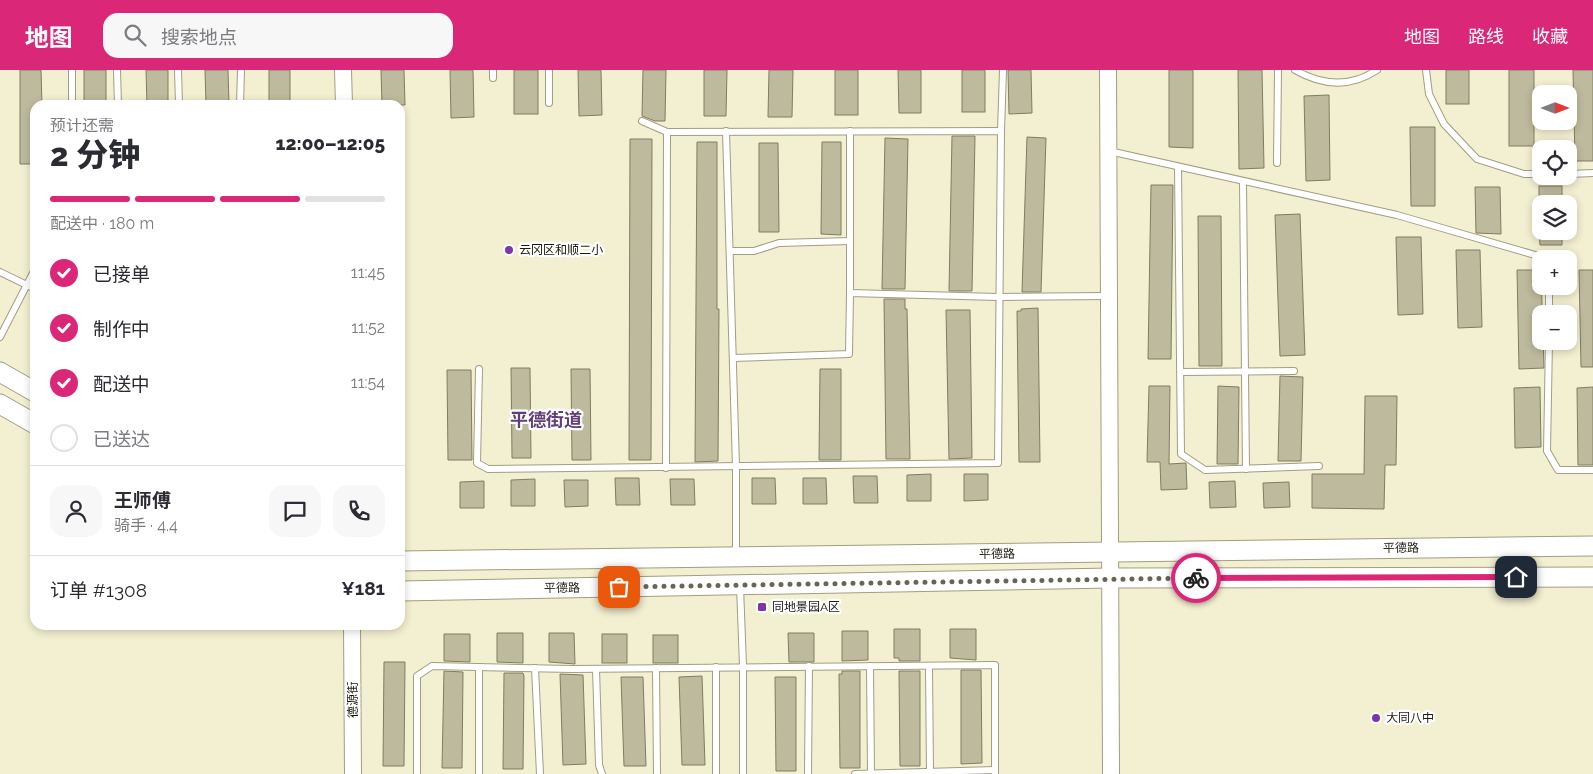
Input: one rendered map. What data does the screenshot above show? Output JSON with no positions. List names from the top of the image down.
{
  "streets": {
    "main road": ["平德路"],
    "street": ["德源街"]
  },
  "districts": ["平德街道"],
  "places": {
    "other": ["云冈区和顺二小", "大同八中"],
    "transit": ["同地景园A区"]
  },
  "north": "right",
  "page": {
    "header": "地图",
    "search": "搜索地点",
    "nav": ["地图", "路线", "收藏"],
    "map_buttons": ["+", "−"],
    "heading": ["2 分钟", "预计还需", "12:00–12:05"],
    "panel": [
      "王师傅",
      "骑手 · 4.4",
      "订单 #1308",
      "¥181"
    ],
    "bar": "配送中 · 180 m",
    "list": [
      ["已接单", "11:45"],
      ["制作中", "11:52"],
      ["配送中", "11:54"],
      "已送达"
    ]
  }
}
